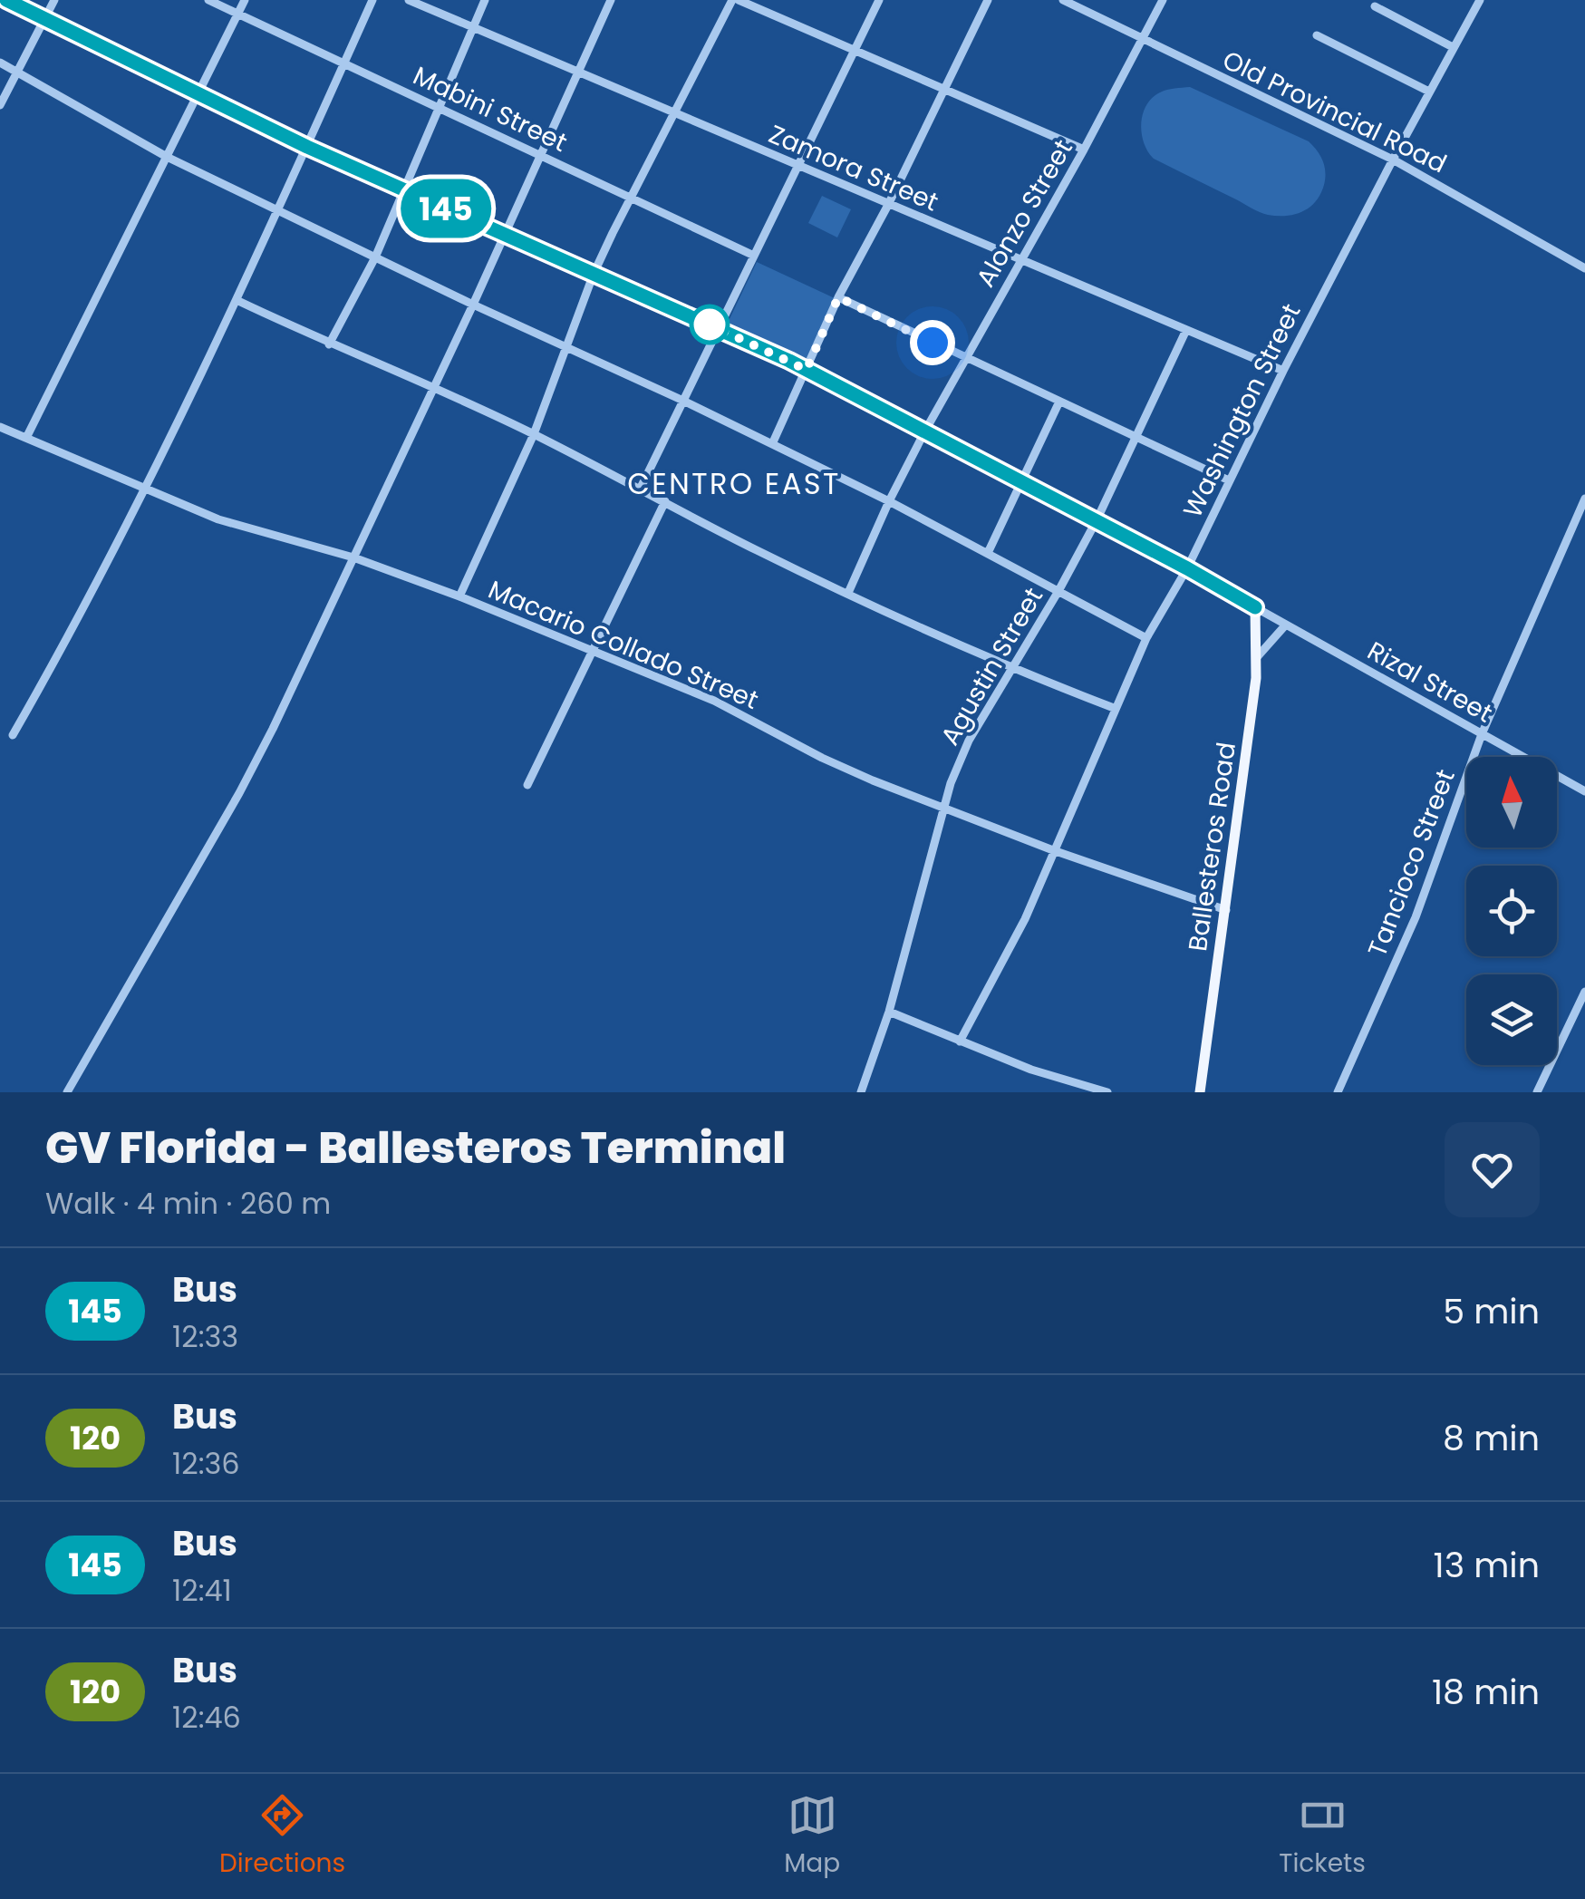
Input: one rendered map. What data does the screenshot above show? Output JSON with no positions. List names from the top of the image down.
{
  "streets": {
    "main road": ["Ballesteros Road"],
    "street": [
      "Mabini Street",
      "Old Provincial Road",
      "Zamora Street",
      "Alonzo Street",
      "Washington Street",
      "Macario Collado Street",
      "Agustin Street",
      "Rizal Street",
      "Tancioco Street"
    ]
  },
  "crossings": [
    ["Old Provincial Road", "Alonzo Street"],
    ["Old Provincial Road", "Washington Street"],
    ["Zamora Street", "Alonzo Street"],
    ["Zamora Street", "Washington Street"],
    ["Zamora Street", "Agustin Street"],
    ["Washington Street", "Macario Collado Street"],
    ["Macario Collado Street", "Agustin Street"],
    ["Macario Collado Street", "Ballesteros Road"],
    ["Rizal Street", "Ballesteros Road"],
    ["Rizal Street", "Tancioco Street"]
  ],
  "districts": ["CENTRO EAST"],
  "lines": ["bus line 145"],
  "north": "top",
  "page": {
    "on_map": "145",
    "heading": ["GV Florida - Ballesteros Terminal", "Walk · 4 min · 260 m"],
    "list": [
      {
        "mark": "145",
        "name": "Bus",
        "note": "12:33",
        "value": "5 min"
      },
      {
        "mark": "120",
        "name": "Bus",
        "note": "12:36",
        "value": "8 min"
      },
      {
        "mark": "145",
        "name": "Bus",
        "note": "12:41",
        "value": "13 min"
      },
      {
        "mark": "120",
        "name": "Bus",
        "note": "12:46",
        "value": "18 min"
      }
    ],
    "tabs": ["Directions", "Map", "Tickets"]
  }
}
